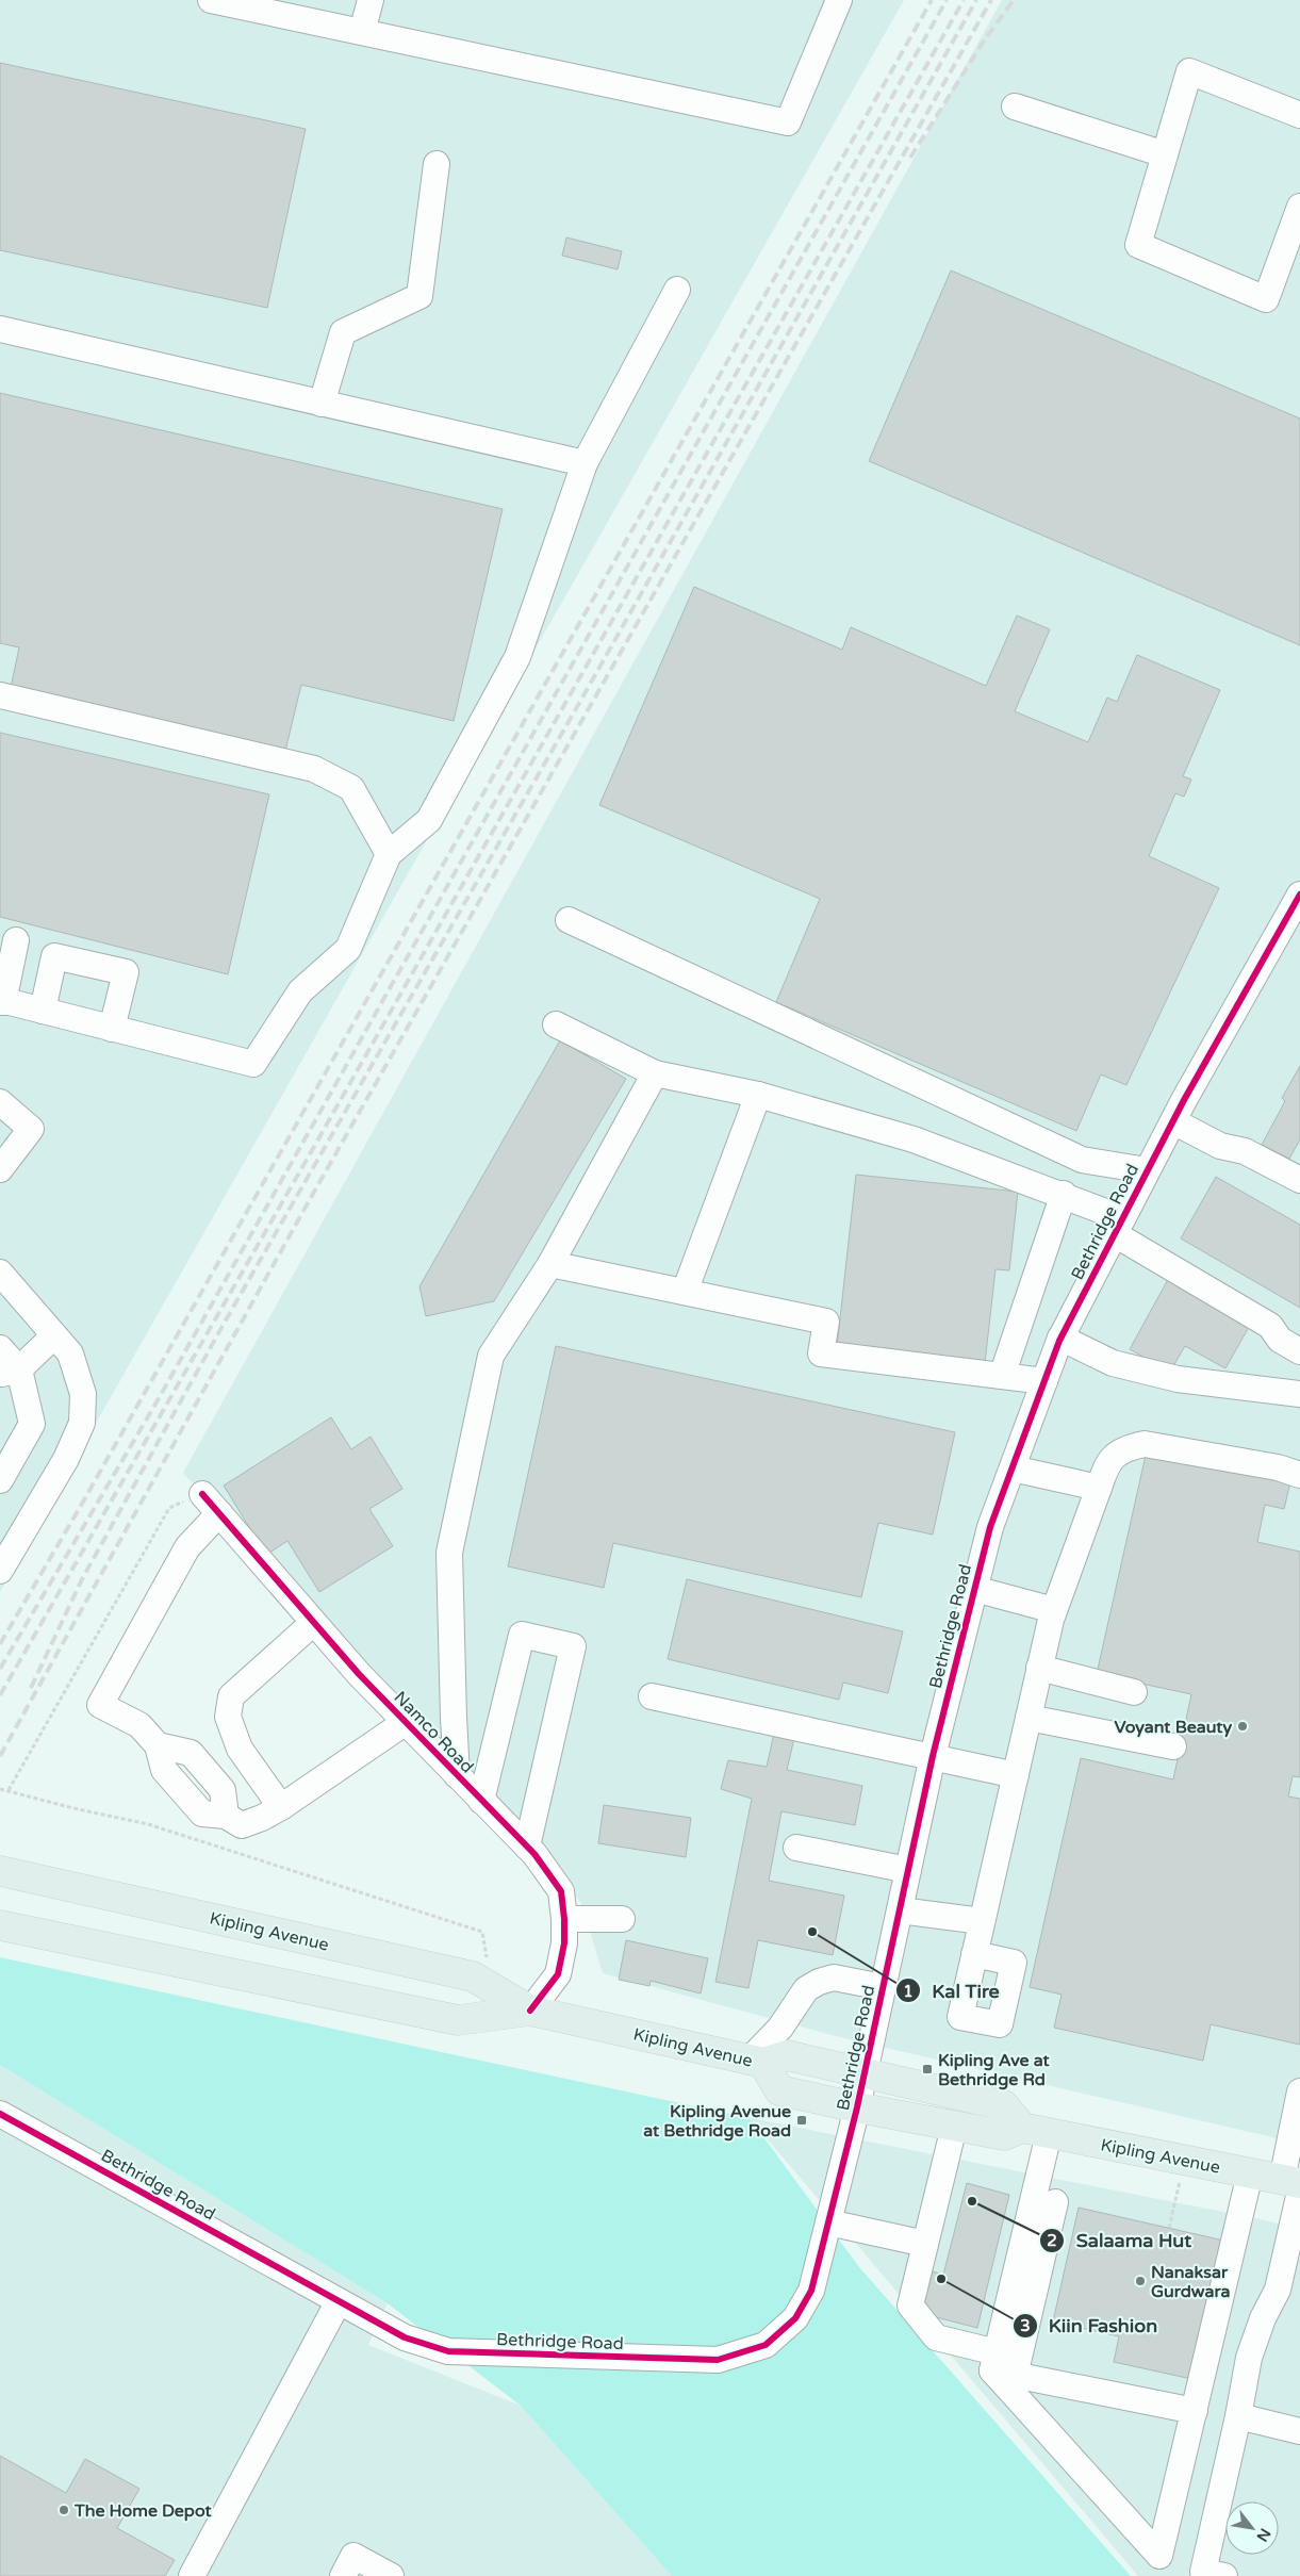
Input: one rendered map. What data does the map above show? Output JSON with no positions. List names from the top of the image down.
{
  "streets": {
    "main road": ["Kipling Avenue"],
    "street": ["Bethridge Road", "Namco Road"]
  },
  "crossings": [
    ["Bethridge Road", "Kipling Avenue"],
    ["Namco Road", "Kipling Avenue"]
  ],
  "places": {
    "other": [
      "Voyant Beauty",
      "Kal Tire",
      "Salaama Hut",
      "Kiin Fashion",
      "Nanaksar Gurdwara",
      "The Home Depot"
    ],
    "transit": ["Kipling Ave at Bethridge Rd", "Kipling Avenue at Bethridge Road"]
  },
  "north": "bottom right"
}
